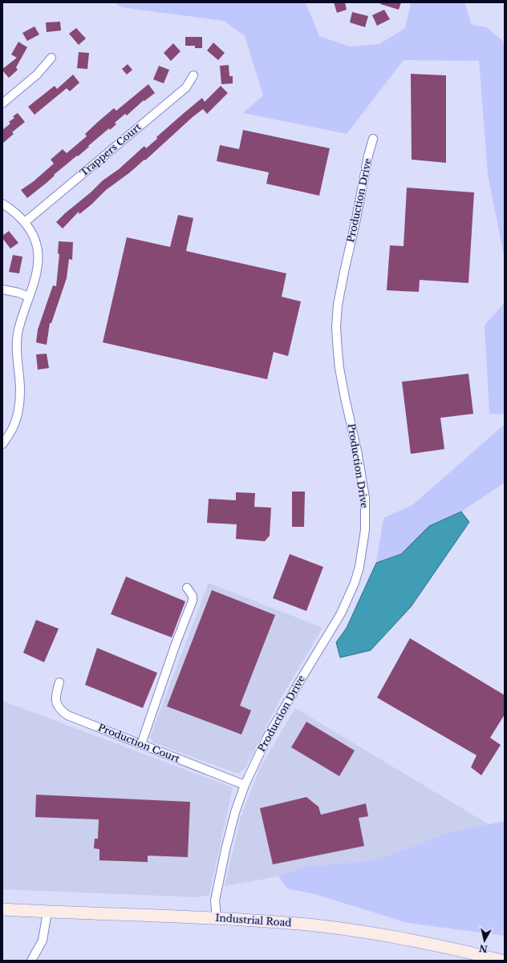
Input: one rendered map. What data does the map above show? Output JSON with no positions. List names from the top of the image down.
{
  "streets": {
    "main road": ["Industrial Road"],
    "street": ["Trappers Court", "Production Drive", "Production Court"]
  },
  "crossings": [
    ["Production Drive", "Production Court"],
    ["Production Drive", "Industrial Road"]
  ],
  "north": "bottom"
}
